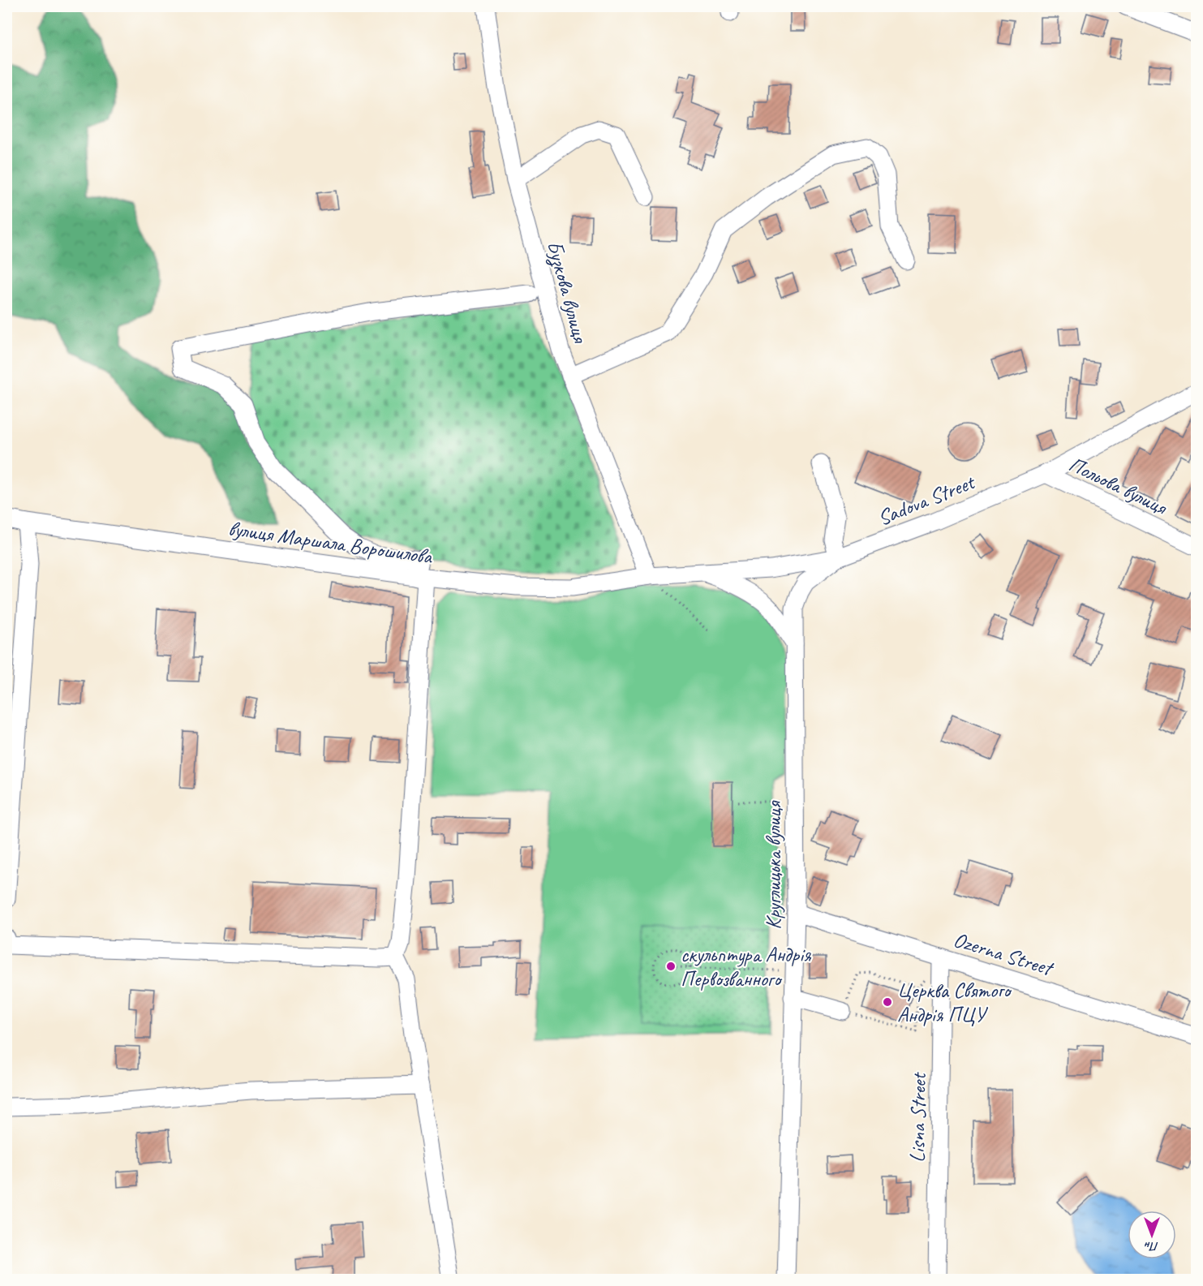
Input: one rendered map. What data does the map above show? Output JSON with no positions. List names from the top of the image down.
{
  "streets": {
    "street": [
      "Бузкова вулиця",
      "Польова вулиця",
      "Sadova Street",
      "вулиця Маршала Ворошилова",
      "Круглицька вулиця",
      "Ozerna Street",
      "Lisna Street"
    ]
  },
  "crossings": [
    ["Бузкова вулиця", "Sadova Street"],
    ["Бузкова вулиця", "вулиця Маршала Ворошилова"],
    ["Польова вулиця", "Sadova Street"],
    ["Sadova Street", "вулиця Маршала Ворошилова"],
    ["Sadova Street", "Круглицька вулиця"],
    ["Круглицька вулиця", "Ozerna Street"],
    ["Ozerna Street", "Lisna Street"]
  ],
  "places": ["скульптура Андрія Первозванного", "Церква Святого Андрія ПЦУ"],
  "north": "bottom"
}
